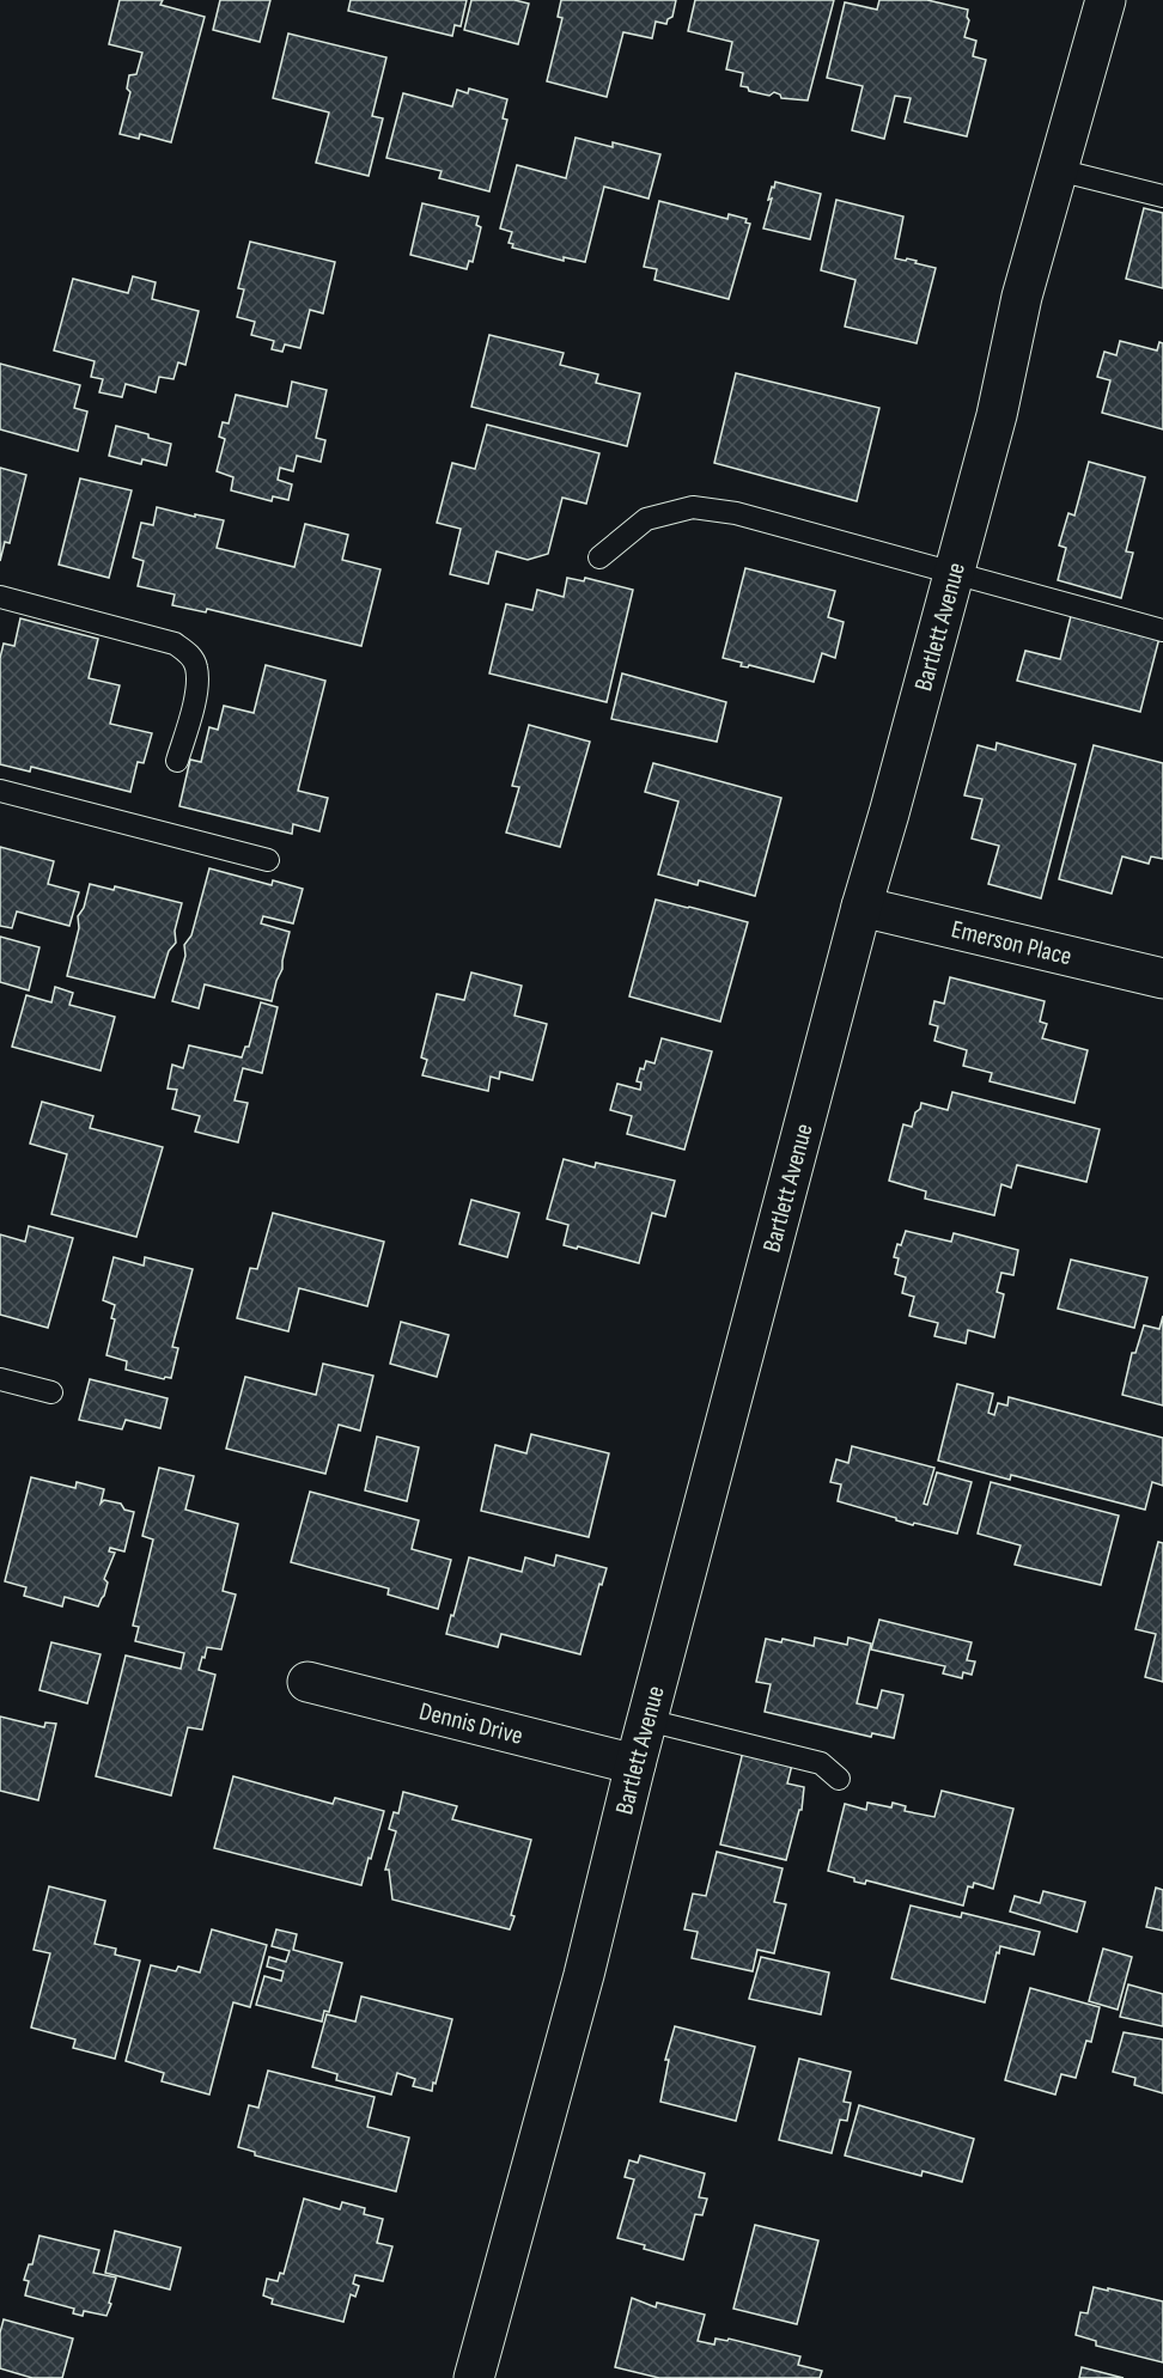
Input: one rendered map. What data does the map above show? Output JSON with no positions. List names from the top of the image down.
{
  "streets": {
    "street": ["Bartlett Avenue", "Emerson Place", "Dennis Drive"]
  },
  "crossings": [
    ["Bartlett Avenue", "Emerson Place"],
    ["Bartlett Avenue", "Dennis Drive"]
  ]
}
